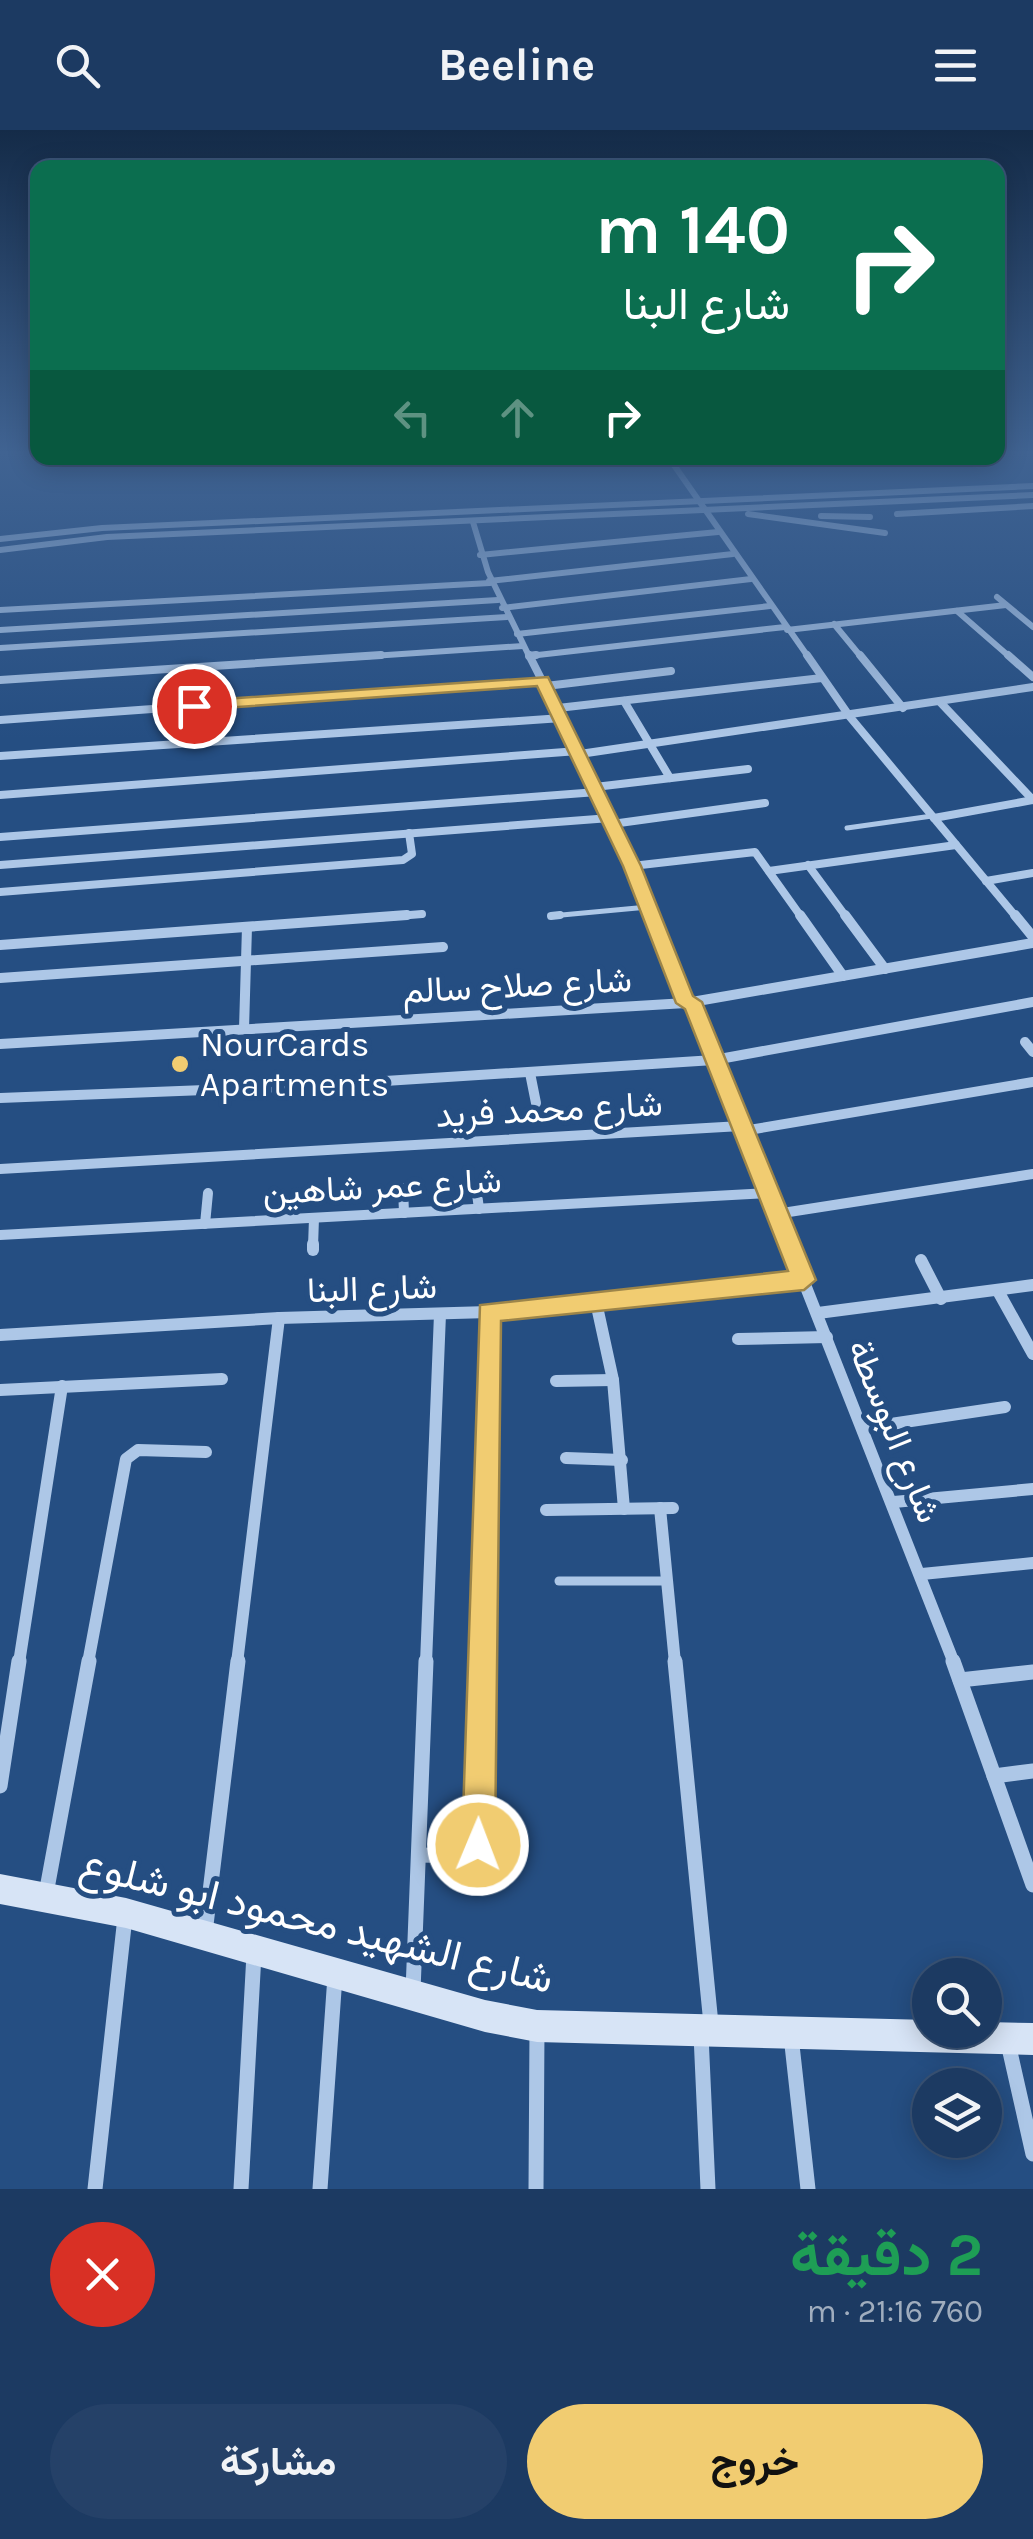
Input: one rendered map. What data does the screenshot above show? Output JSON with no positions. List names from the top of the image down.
{
  "streets": {
    "street": [
      "شارع صلاح سالم",
      "شارع محمد فريد",
      "شارع عمر شاهين",
      "شارع البنا",
      "شارع البوسطة",
      "شارع الشهيد محمود ابو شلوع"
    ]
  },
  "crossings": [
    ["شارع صلاح سالم", "شارع البوسطة"],
    ["شارع محمد فريد", "شارع البوسطة"],
    ["شارع عمر شاهين", "شارع البوسطة"],
    ["شارع البنا", "شارع البوسطة"]
  ],
  "places": ["NourCards Apartments"],
  "page": {
    "header": "Beeline",
    "turn": ["140 m", "شارع البنا"],
    "heading": ["2 دقيقة", "760 m · 21:16"],
    "buttons": ["خروج", "مشاركة"]
  }
}
